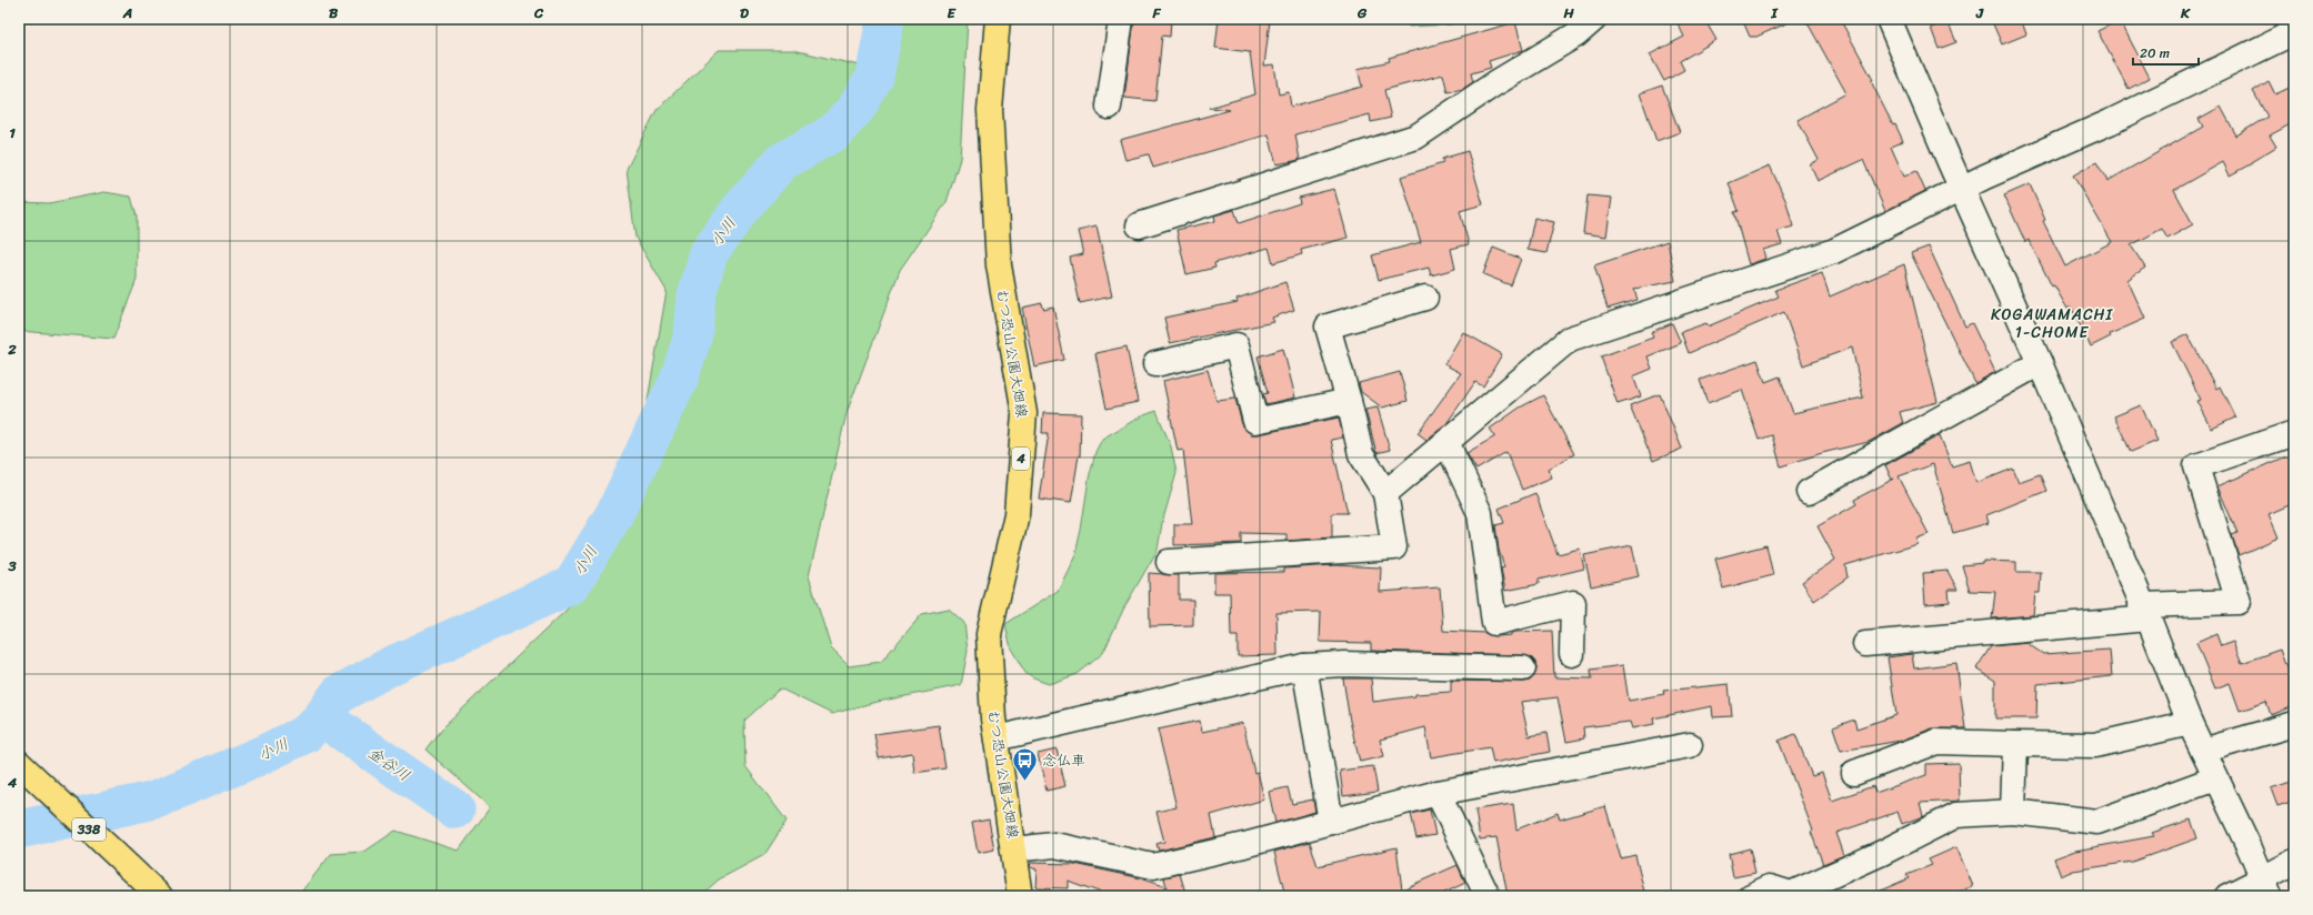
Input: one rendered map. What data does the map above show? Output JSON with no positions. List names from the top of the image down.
{
  "streets": {
    "main road": ["むつ恐山公園大畑線", "4", "338"]
  },
  "districts": ["KOGAWAMACHI 1-CHOME"],
  "water": ["小川", "金谷川"],
  "places": {
    "bus stop": ["念仏車"]
  },
  "scale_bar": "20 m",
  "grid": {
    "columns": [
      "A",
      "B",
      "C",
      "D",
      "E",
      "F",
      "G",
      "H",
      "I",
      "J",
      "K"
    ],
    "rows": [
      "1",
      "2",
      "3",
      "4"
    ]
  }
}
